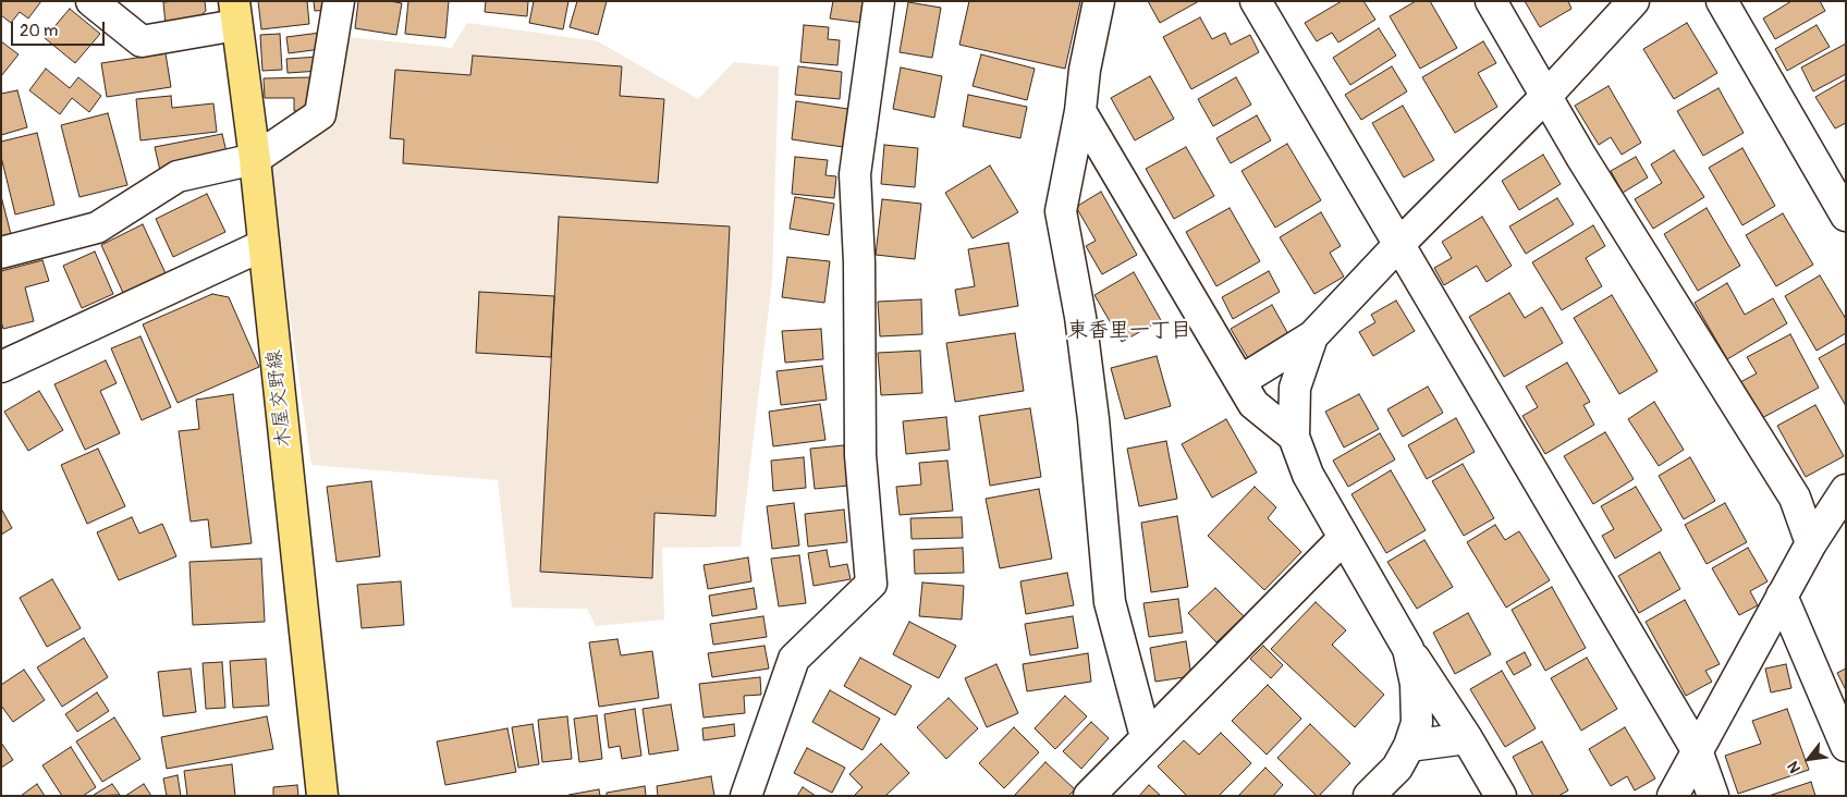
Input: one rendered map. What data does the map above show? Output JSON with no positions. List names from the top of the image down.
{
  "streets": {
    "main road": ["木屋交野線"]
  },
  "districts": ["東香里一丁目"],
  "scale_bar": "20 m",
  "north": "bottom left"
}
